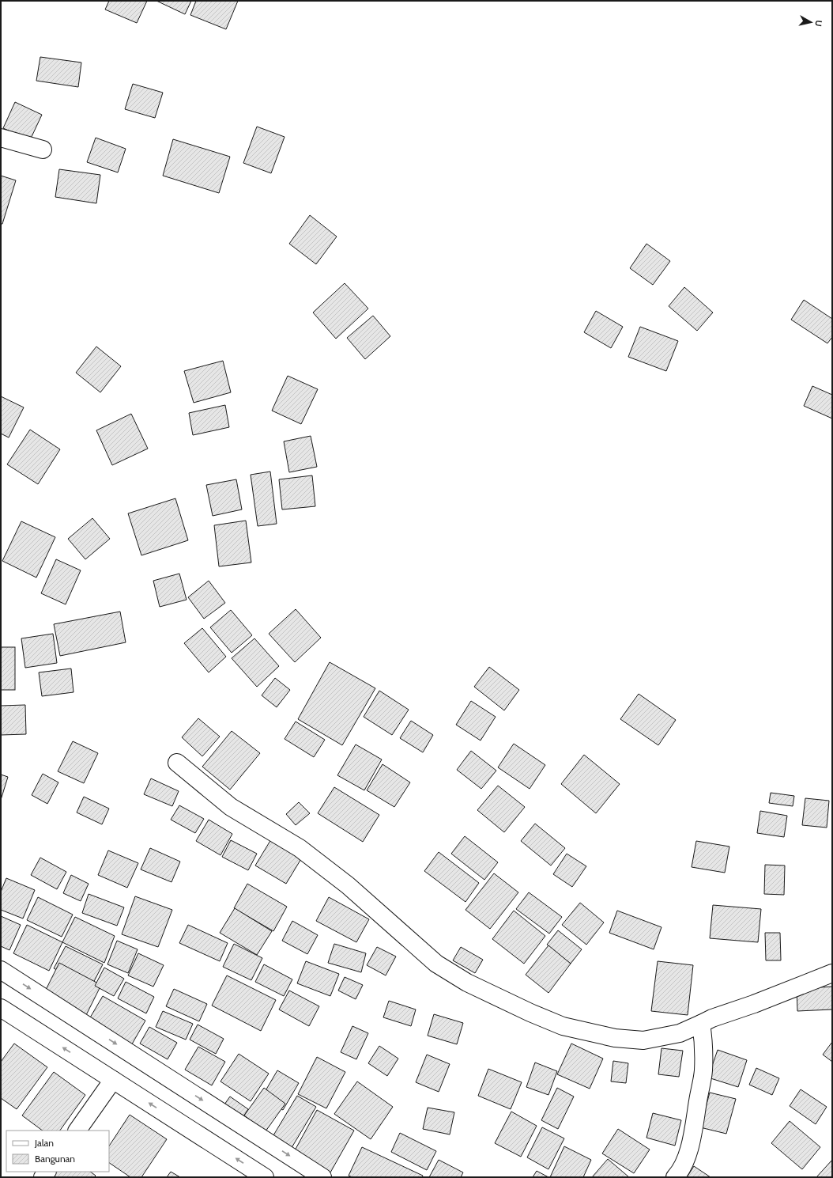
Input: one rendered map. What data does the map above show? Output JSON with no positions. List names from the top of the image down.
{
  "legend": ["Jalan", "Bangunan"],
  "north": "right"
}
